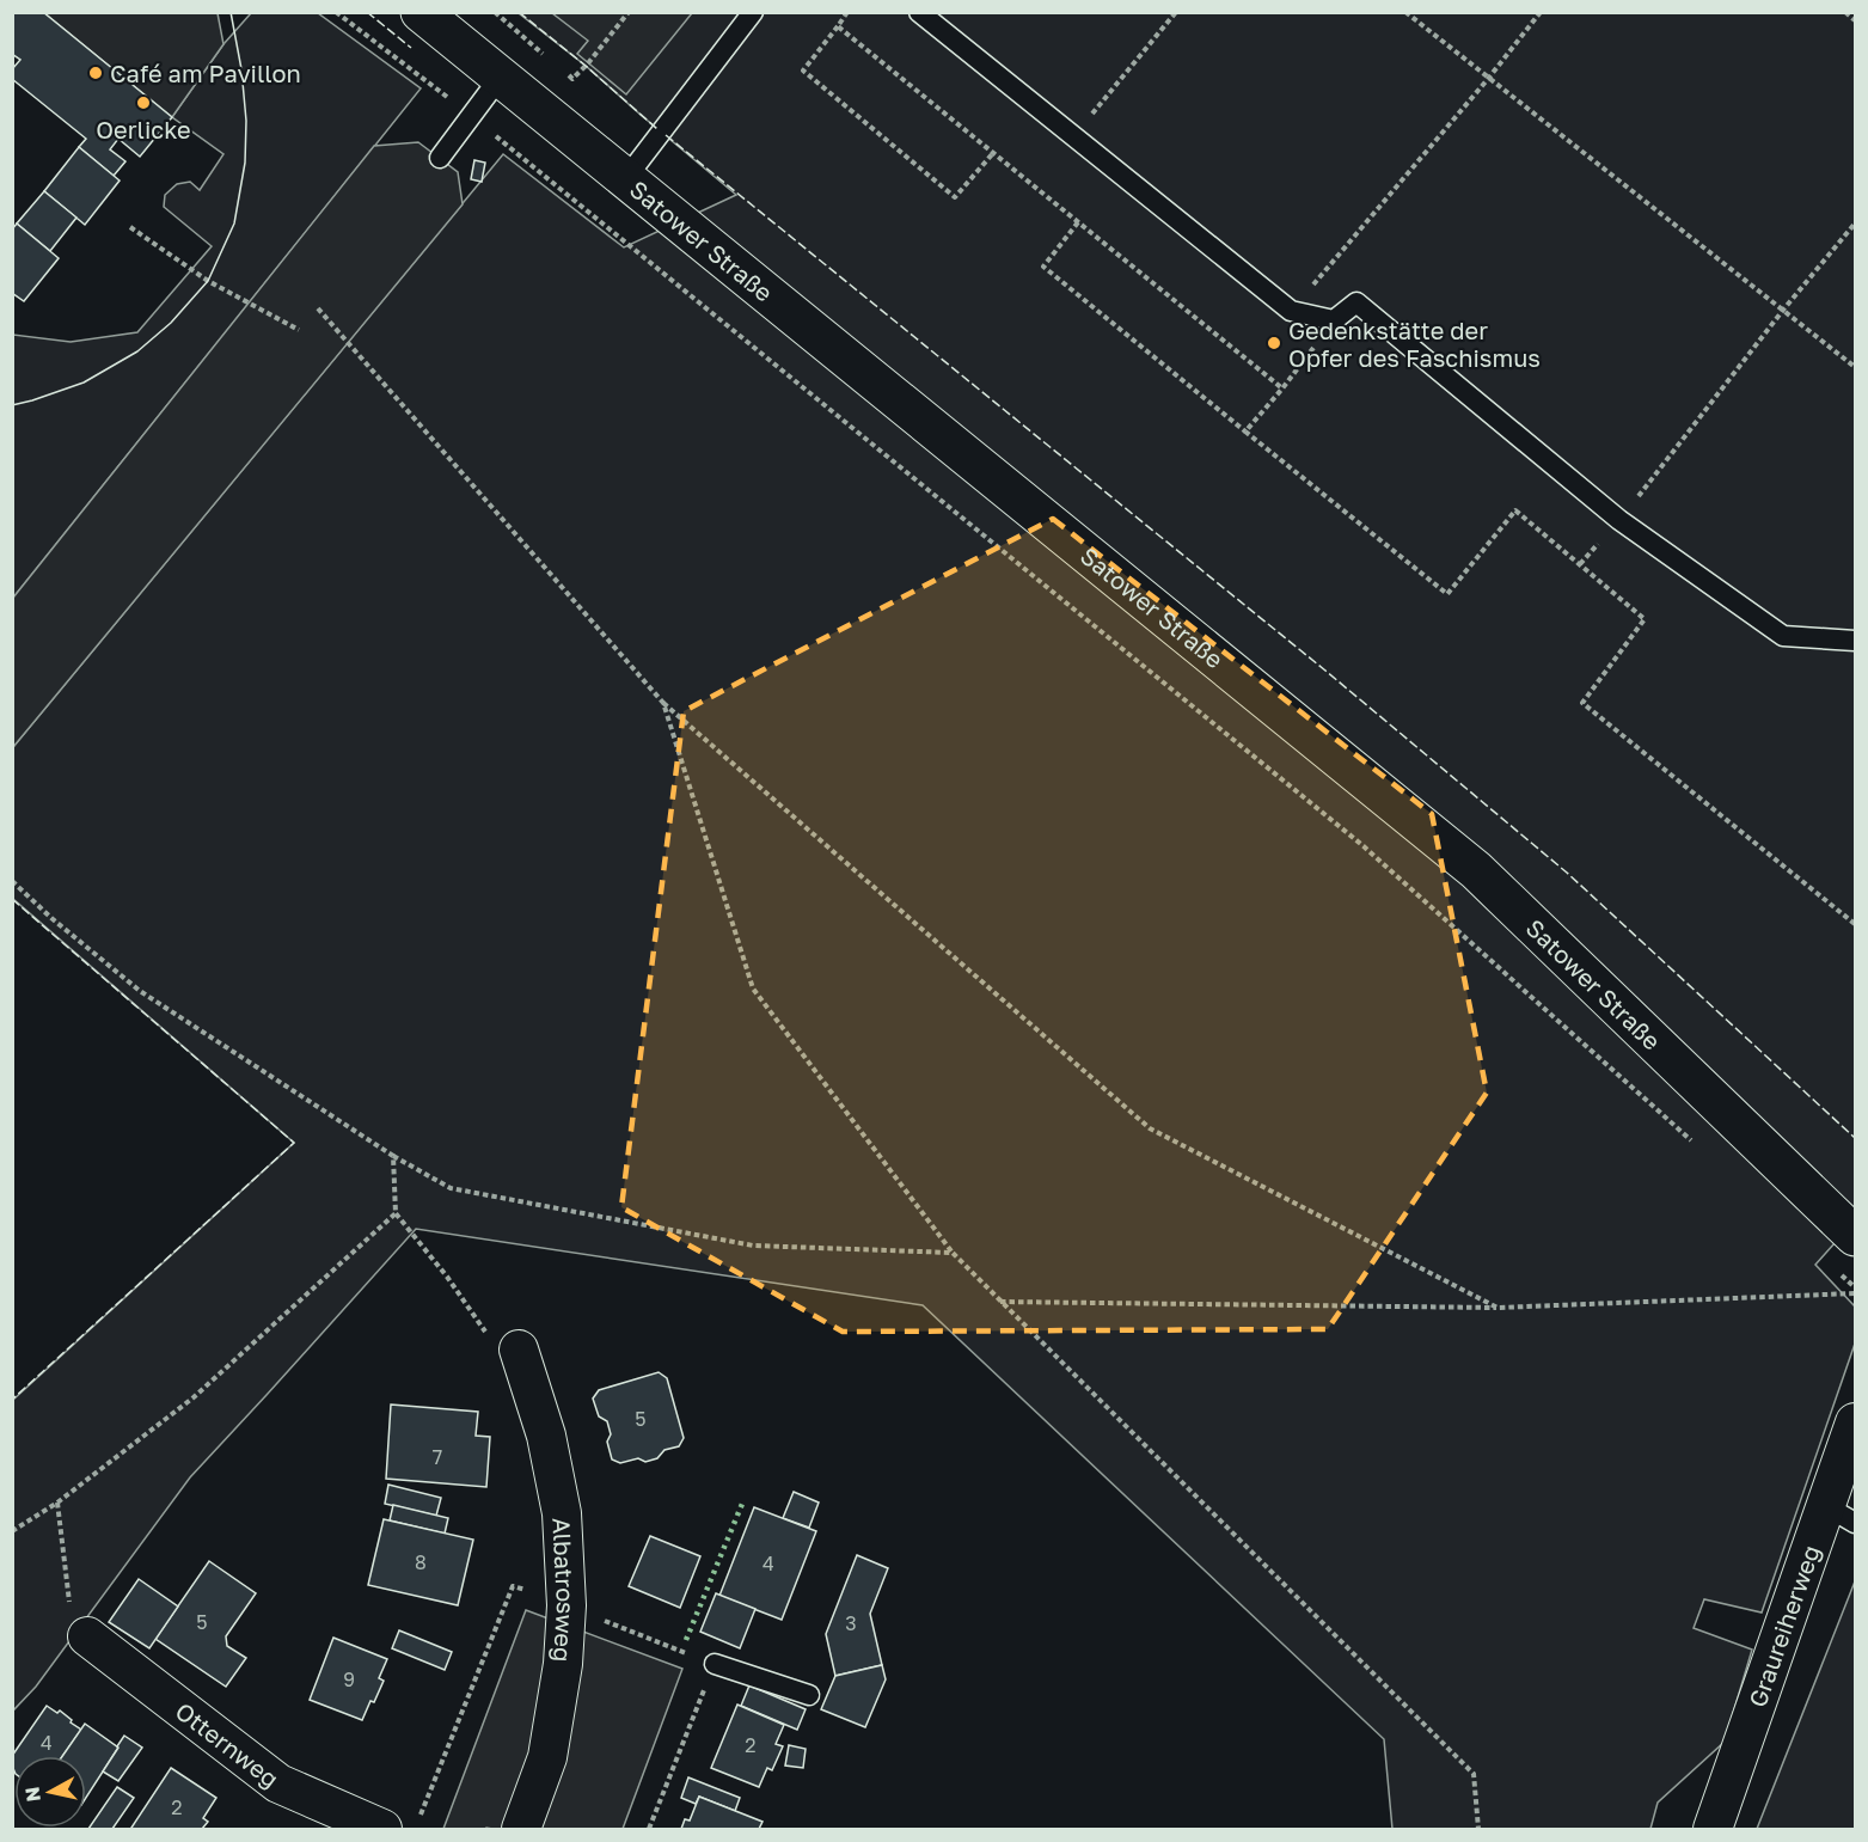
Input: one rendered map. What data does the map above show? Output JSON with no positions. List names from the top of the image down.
{
  "streets": {
    "main road": ["Satower Straße"],
    "street": ["Albatrosweg", "Graureiherweg", "Otternweg"]
  },
  "places": ["Café am Pavillon", "Oerlicke", "Gedenkstätte der Opfer des Faschismus"],
  "house_numbers": [
    "5",
    "7",
    "8",
    "4",
    "5",
    "3",
    "9",
    "4",
    "2",
    "2"
  ],
  "north": "left"
}
